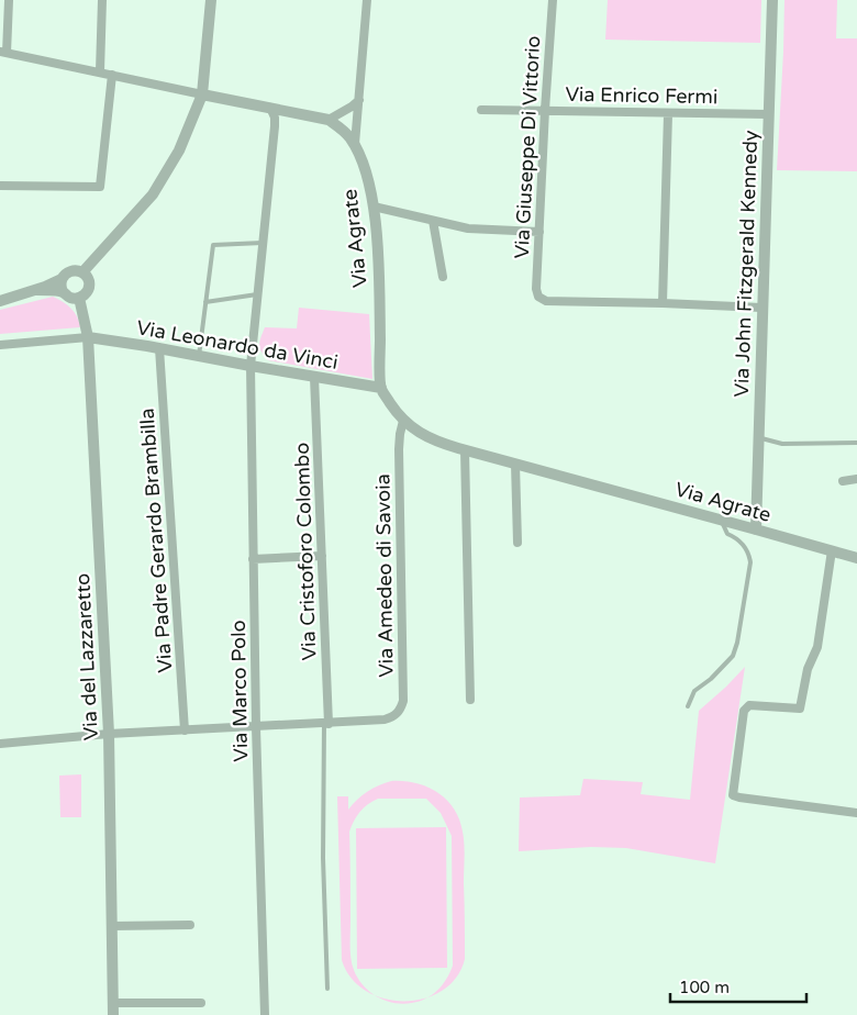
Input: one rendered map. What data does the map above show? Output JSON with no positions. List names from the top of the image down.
{
  "streets": {
    "street": [
      "Via Enrico Fermi",
      "Via Giuseppe Di Vittorio",
      "Via Agrate",
      "Via John Fitzgerald Kennedy",
      "Via Leonardo da Vinci",
      "Via Padre Gerardo Brambilla",
      "Via Cristoforo Colombo",
      "Via Amedeo di Savoia",
      "Via del Lazzaretto",
      "Via Marco Polo"
    ]
  },
  "crossings": [
    ["Via Enrico Fermi", "Via Giuseppe Di Vittorio"],
    ["Via Enrico Fermi", "Via John Fitzgerald Kennedy"],
    ["Via Agrate", "Via John Fitzgerald Kennedy"],
    ["Via Agrate", "Via Leonardo da Vinci"],
    ["Via Agrate", "Via Amedeo di Savoia"],
    ["Via Agrate", "Via Marco Polo"],
    ["Via Leonardo da Vinci", "Via Padre Gerardo Brambilla"],
    ["Via Leonardo da Vinci", "Via Cristoforo Colombo"],
    ["Via Leonardo da Vinci", "Via del Lazzaretto"],
    ["Via Leonardo da Vinci", "Via Marco Polo"],
    ["Via Cristoforo Colombo", "Via Amedeo di Savoia"]
  ],
  "scale_bar": "100 m"
}
